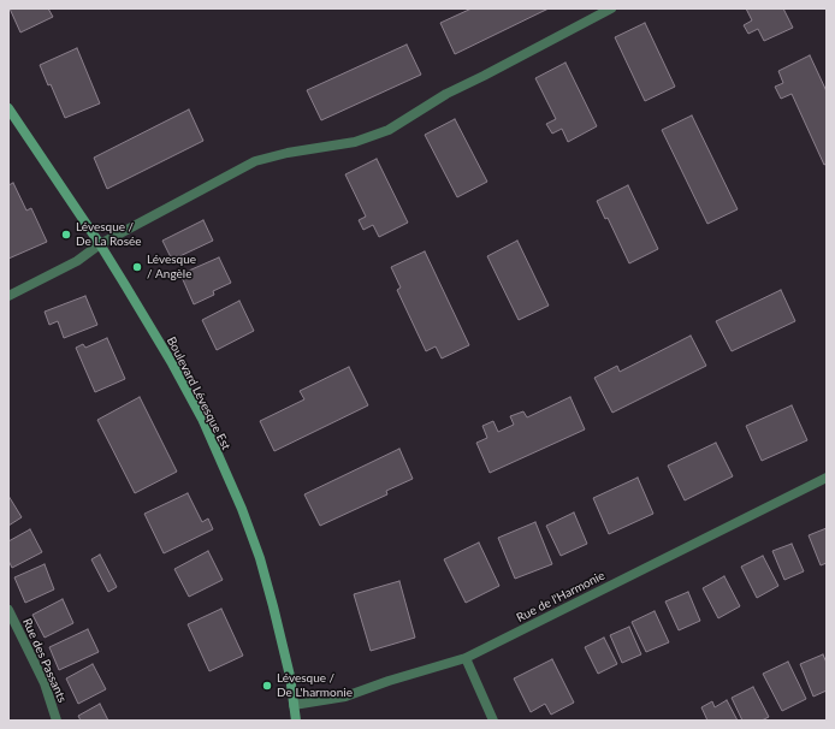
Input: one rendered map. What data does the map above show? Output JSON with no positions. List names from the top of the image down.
{
  "streets": {
    "street": ["Boulevard Lévesque Est", "Rue de l'Harmonie", "Rue des Passants"]
  },
  "crossings": [
    ["Boulevard Lévesque Est", "Rue de l'Harmonie"]
  ],
  "places": ["Lévesque / De La Rosée", "Lévesque / Angèle", "Lévesque / De L'harmonie"]
}
